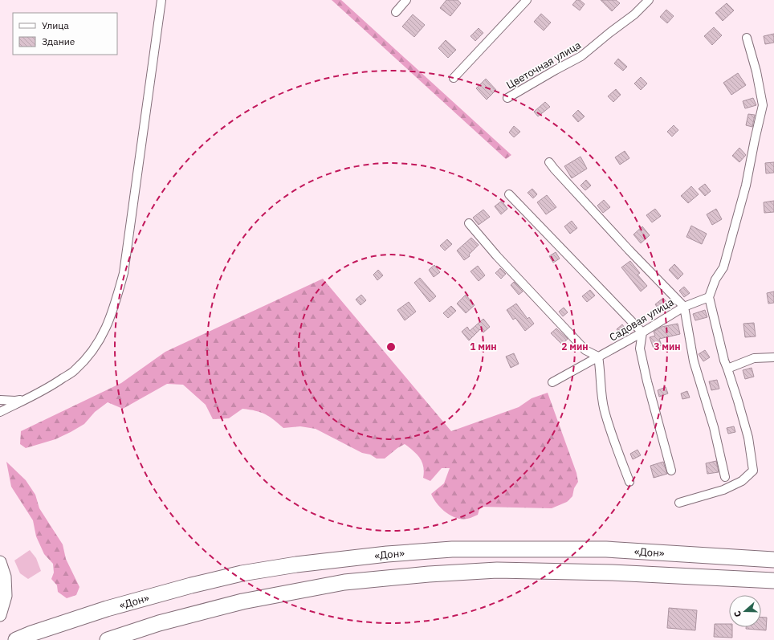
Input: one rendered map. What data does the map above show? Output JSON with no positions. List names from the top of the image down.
{
  "streets": {
    "highway": ["«Дон»"],
    "street": ["Цветочная улица", "Садовая улица"]
  },
  "legend": ["Улица", "Здание"],
  "north": "left",
  "rings": ["1 мин", "2 мин", "3 мин"]
}
